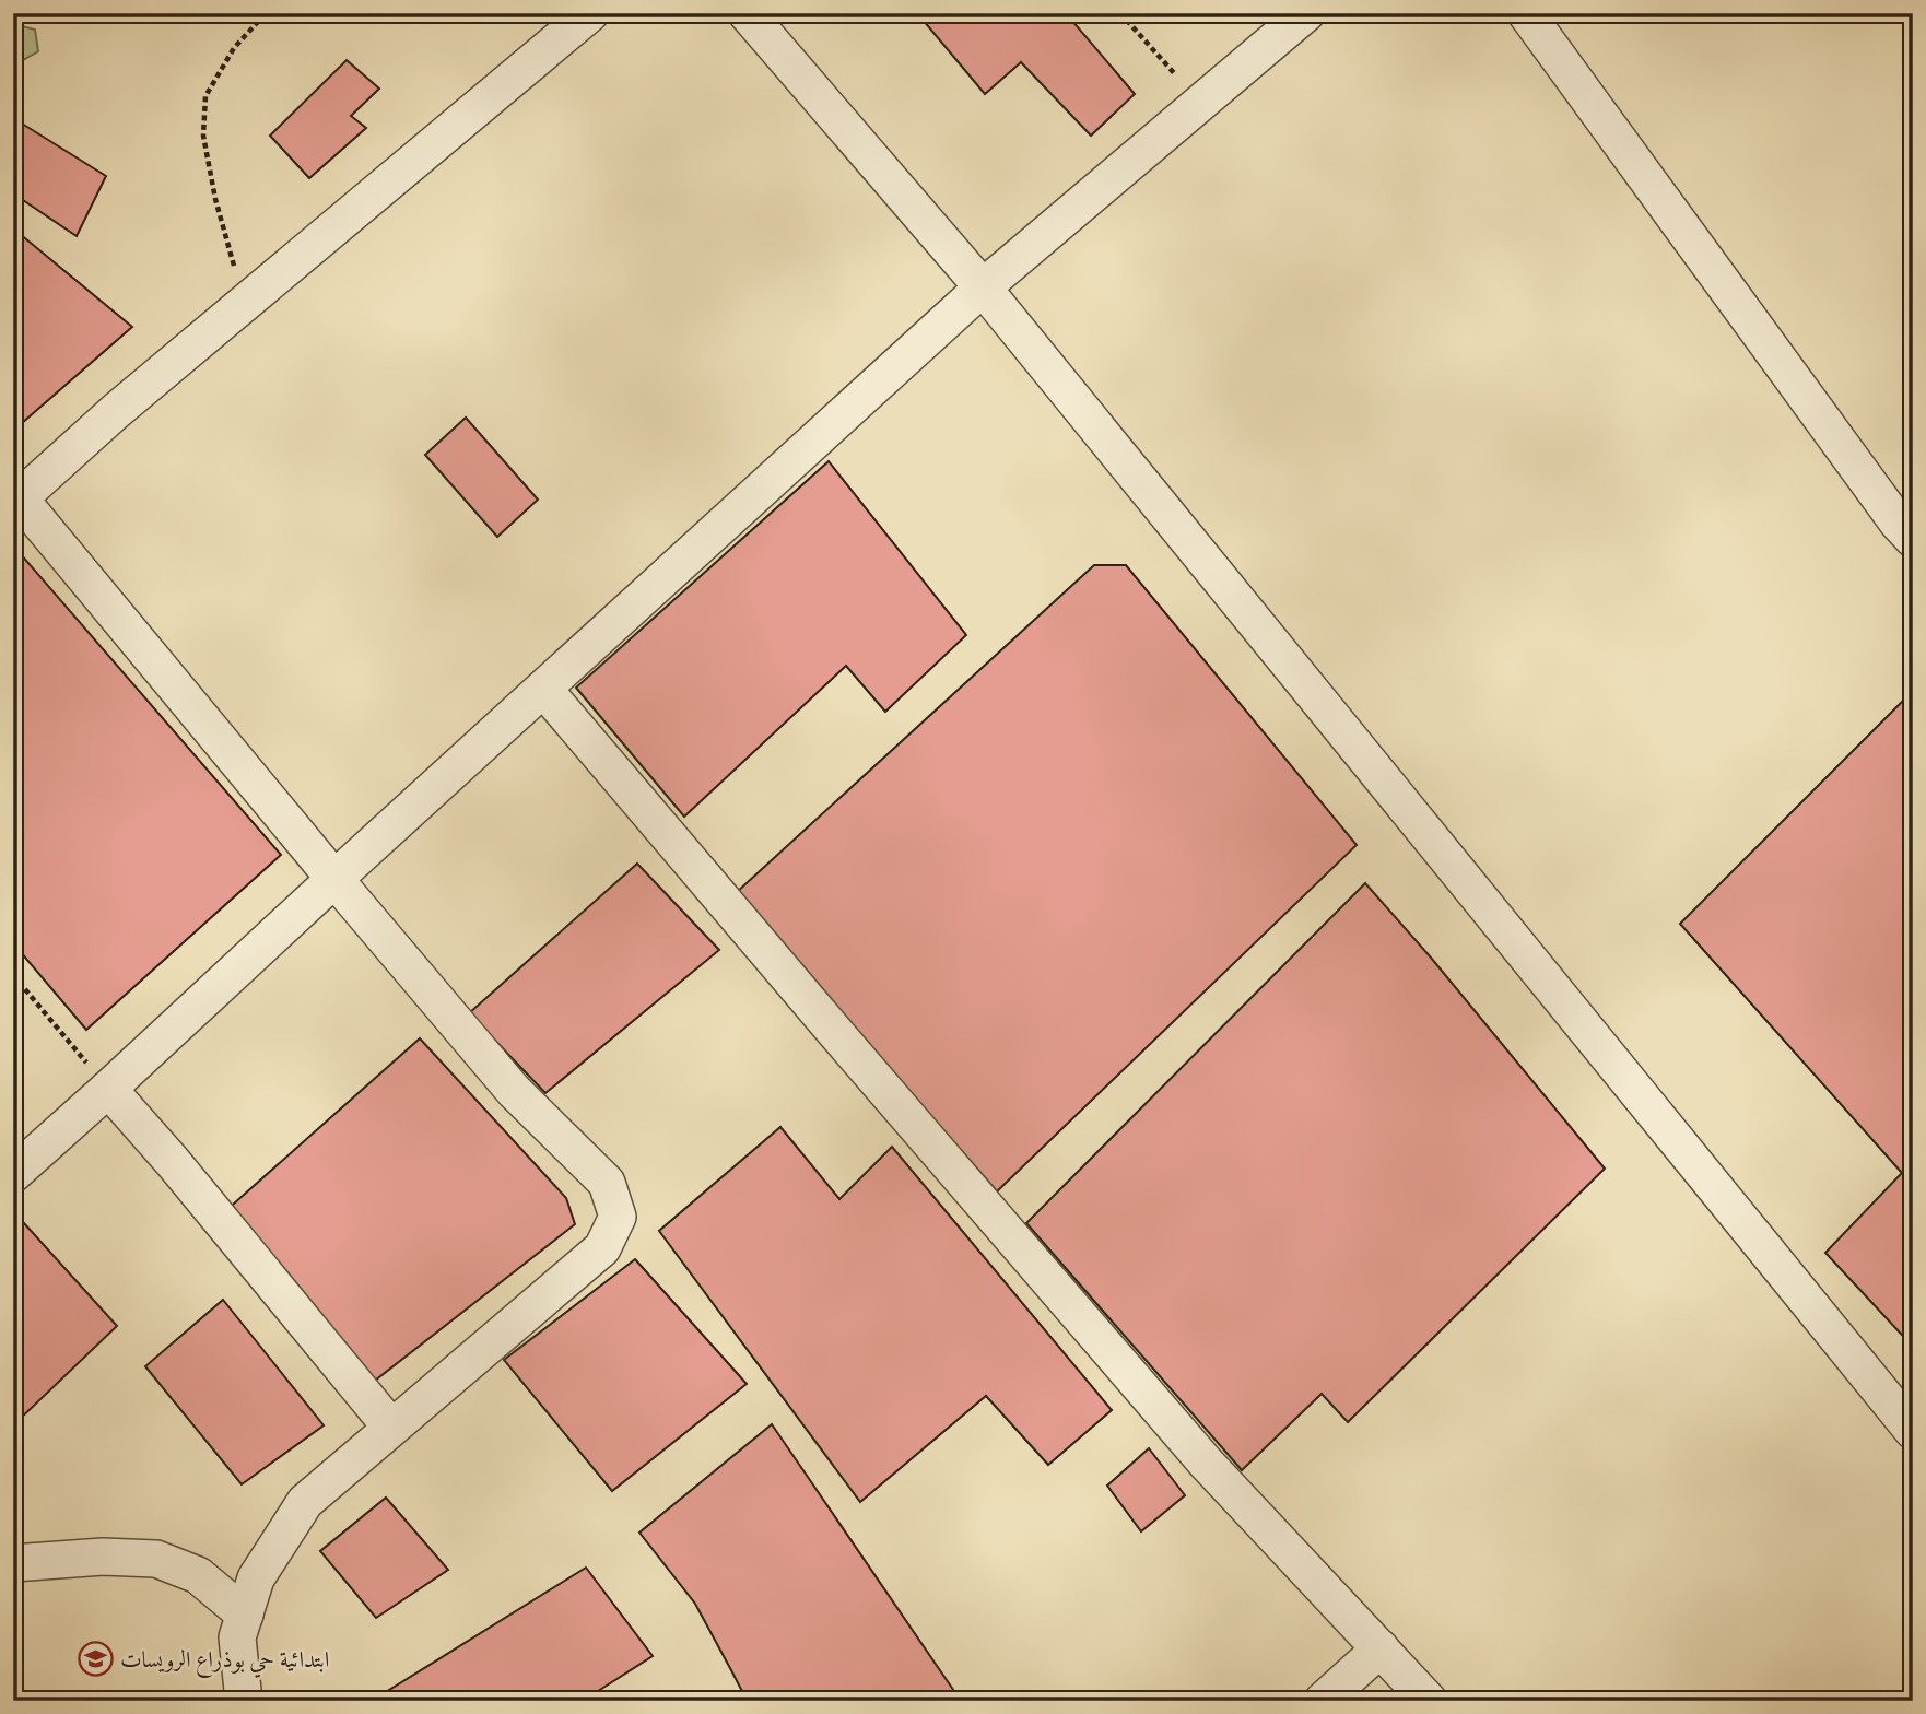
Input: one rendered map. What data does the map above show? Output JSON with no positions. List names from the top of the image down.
{
  "places": {
    "school or university": ["ابتدائية حي بوذراع الرويسات"]
  }
}
